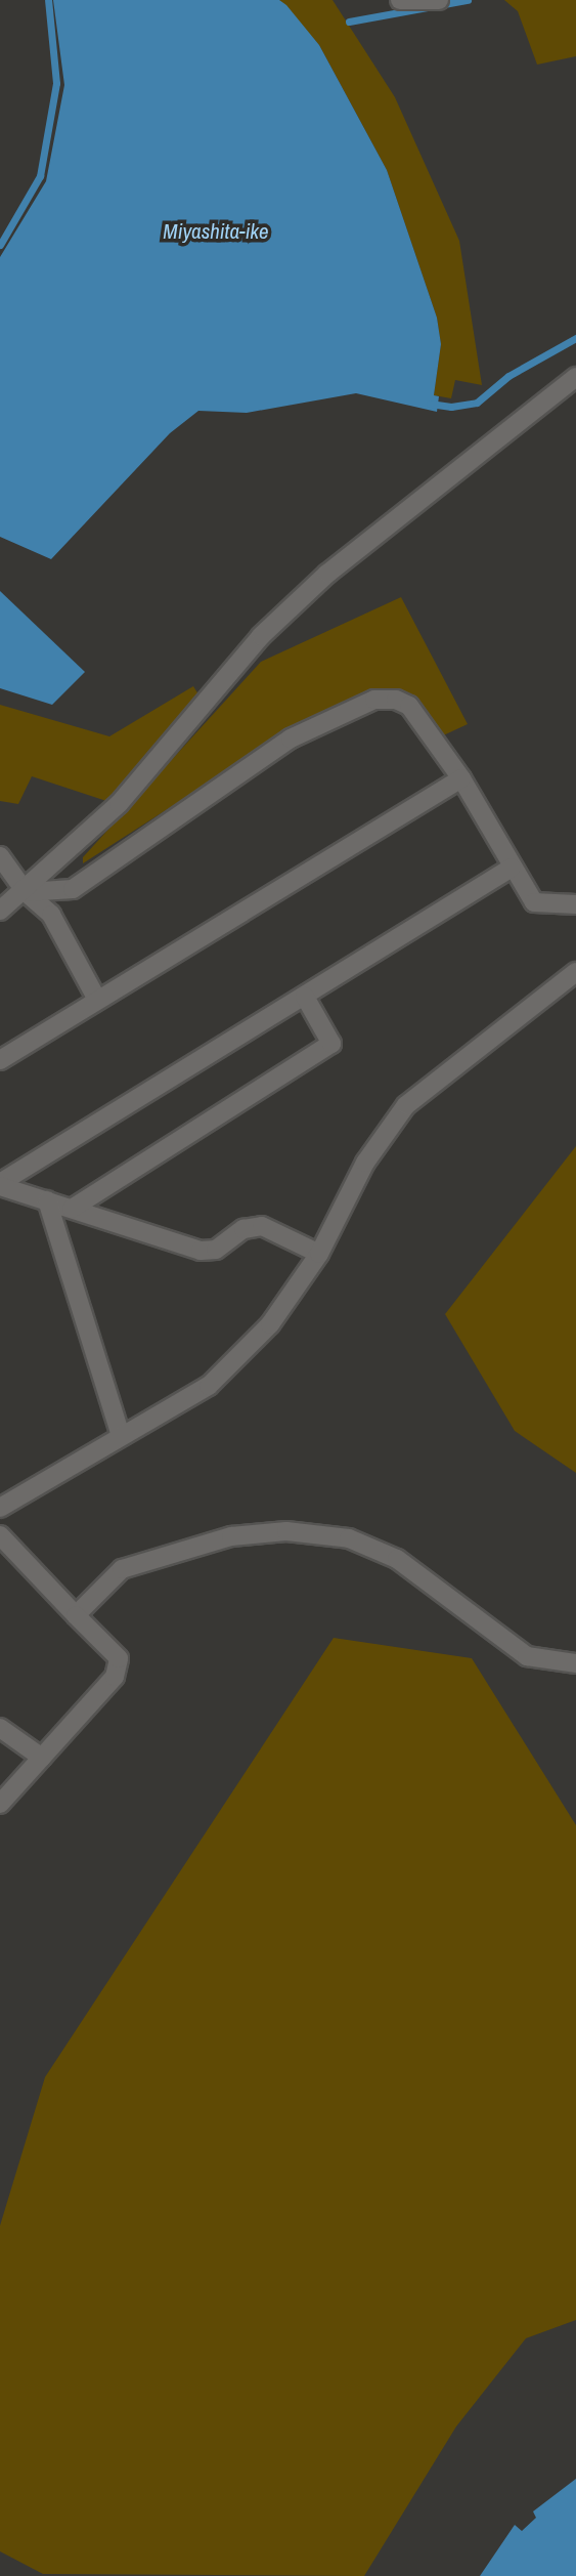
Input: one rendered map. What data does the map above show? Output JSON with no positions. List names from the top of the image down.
{
  "water": ["Miyashita-ike"]
}
